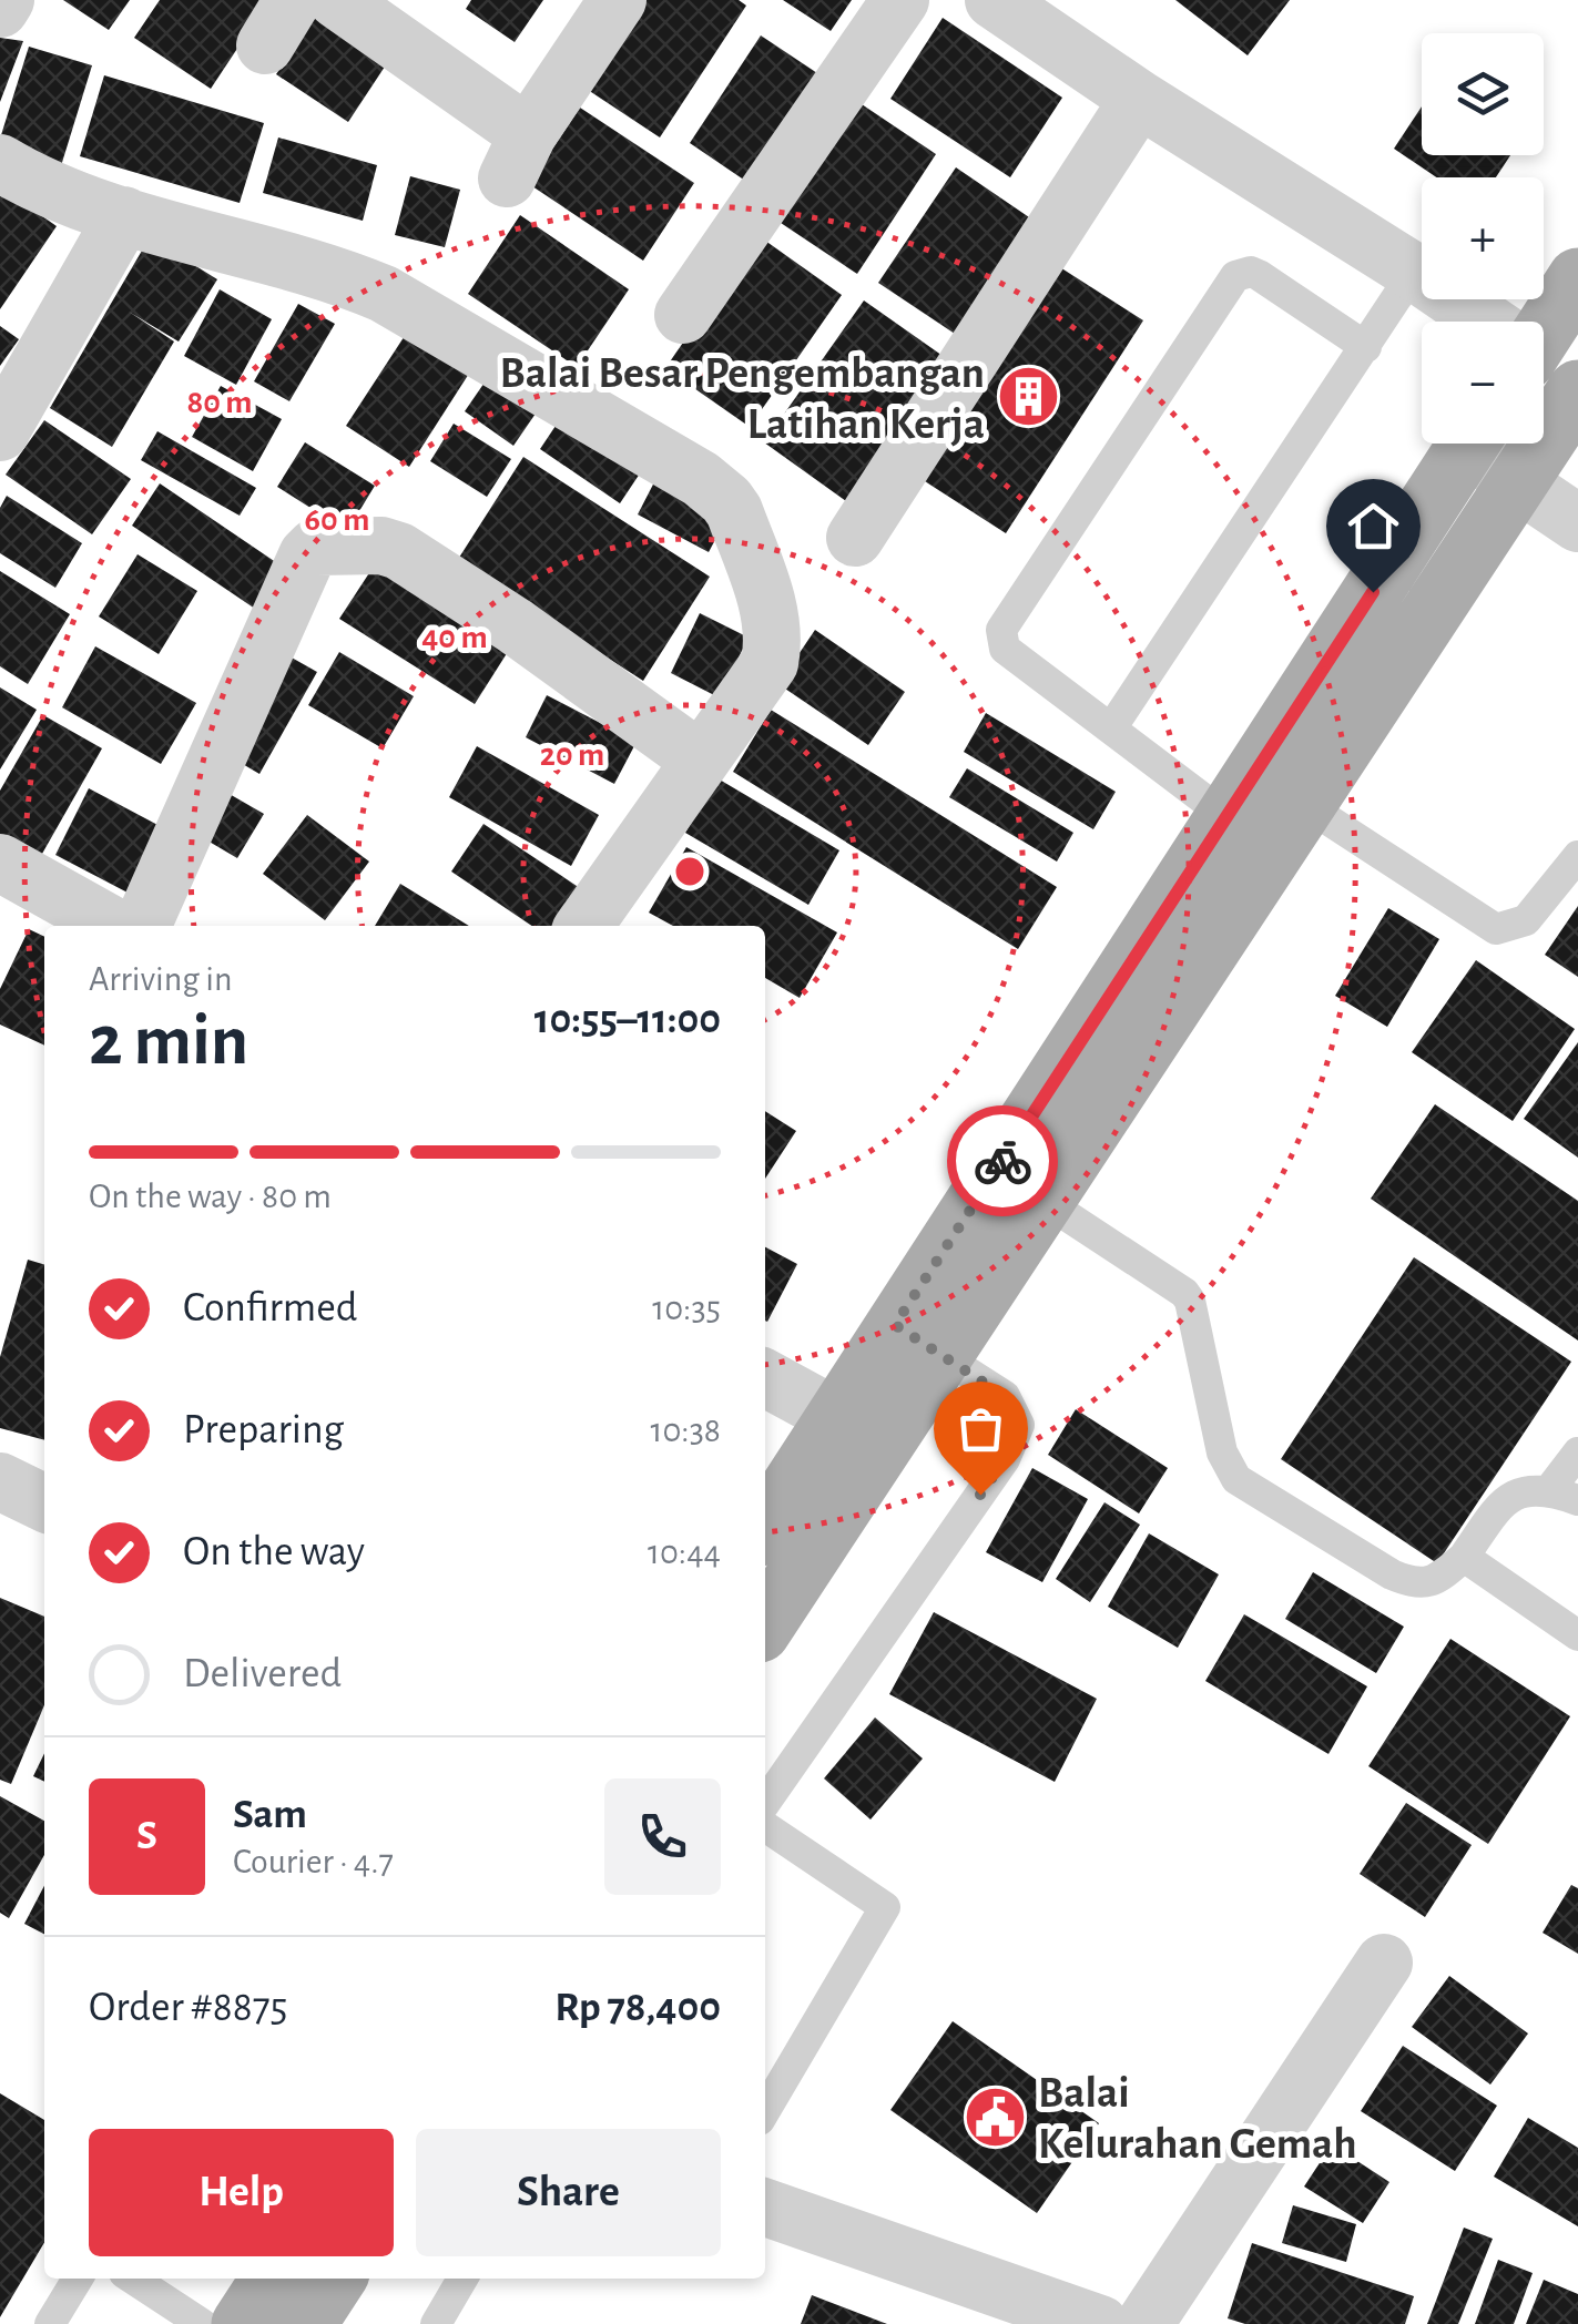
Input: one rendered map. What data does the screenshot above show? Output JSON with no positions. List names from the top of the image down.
{
  "places": {
    "building": ["Balai Besar Pengembangan Latihan Kerja"],
    "public building": ["Balai Kelurahan Gemah"]
  },
  "page": {
    "map_buttons": ["+", "−"],
    "heading": ["2 min", "Arriving in", "10:55–11:00"],
    "panel": [
      "Sam",
      "Courier · 4.7",
      "Order #8875",
      "Rp 78,400"
    ],
    "bar": "On the way · 80 m",
    "list": [
      ["Confirmed", "10:35"],
      ["Preparing", "10:38"],
      ["On the way", "10:44"],
      "Delivered"
    ],
    "round": "S",
    "buttons": ["Help", "Share"]
  },
  "rings": [
    "80 m",
    "60 m",
    "40 m",
    "20 m"
  ]
}
